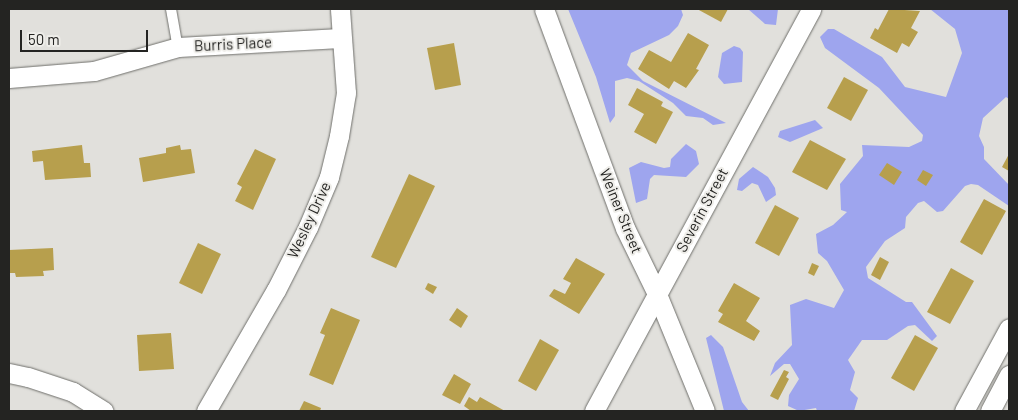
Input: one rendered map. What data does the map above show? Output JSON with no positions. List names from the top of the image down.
{
  "streets": {
    "street": [
      "Burris Place",
      "Severin Street",
      "Weiner Street",
      "Wesley Drive"
    ]
  },
  "crossings": [
    ["Burris Place", "Wesley Drive"],
    ["Severin Street", "Weiner Street"]
  ],
  "scale_bar": "50 m"
}
